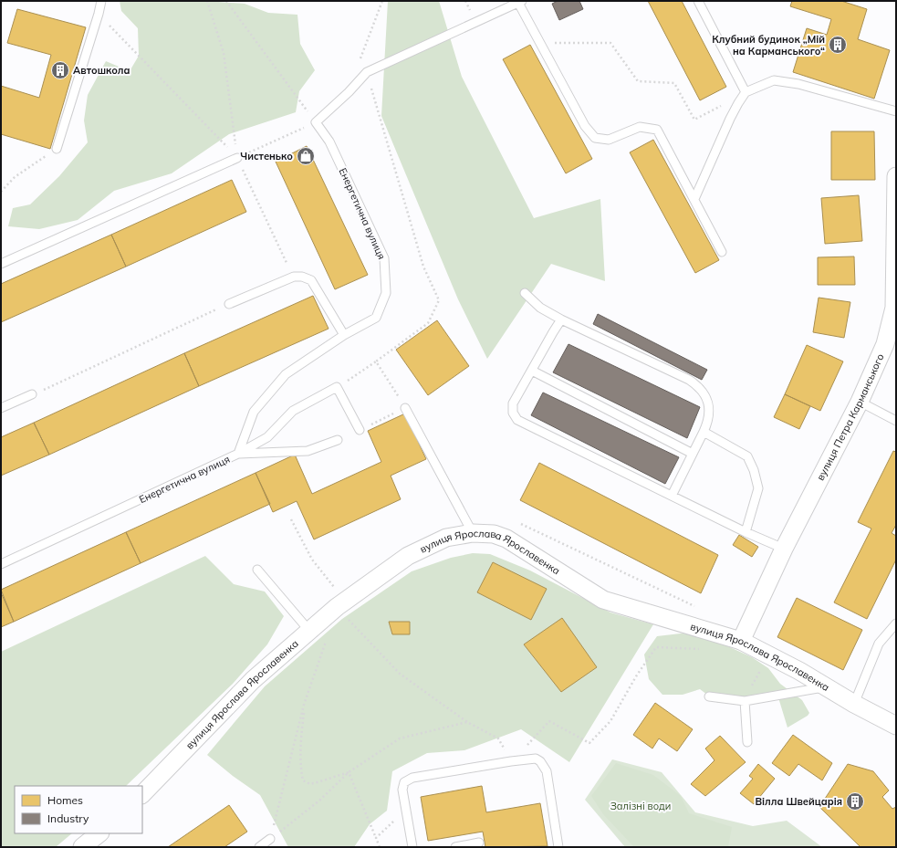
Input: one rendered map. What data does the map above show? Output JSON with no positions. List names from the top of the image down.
{
  "streets": {
    "street": ["вулиця Петра Карманського", "вулиця Ярослава Ярославенка"],
    "lane": ["Енергетична вулиця"]
  },
  "crossings": [
    ["вулиця Петра Карманського", "вулиця Ярослава Ярославенка"]
  ],
  "parks": ["Залізні води"],
  "places": {
    "building": ["Клубний будинок „Мій на Карманського“", "Автошкола", "Вілла Швейцарія"],
    "shop": ["Чистенько"]
  },
  "legend": ["Homes", "Industry"]
}
